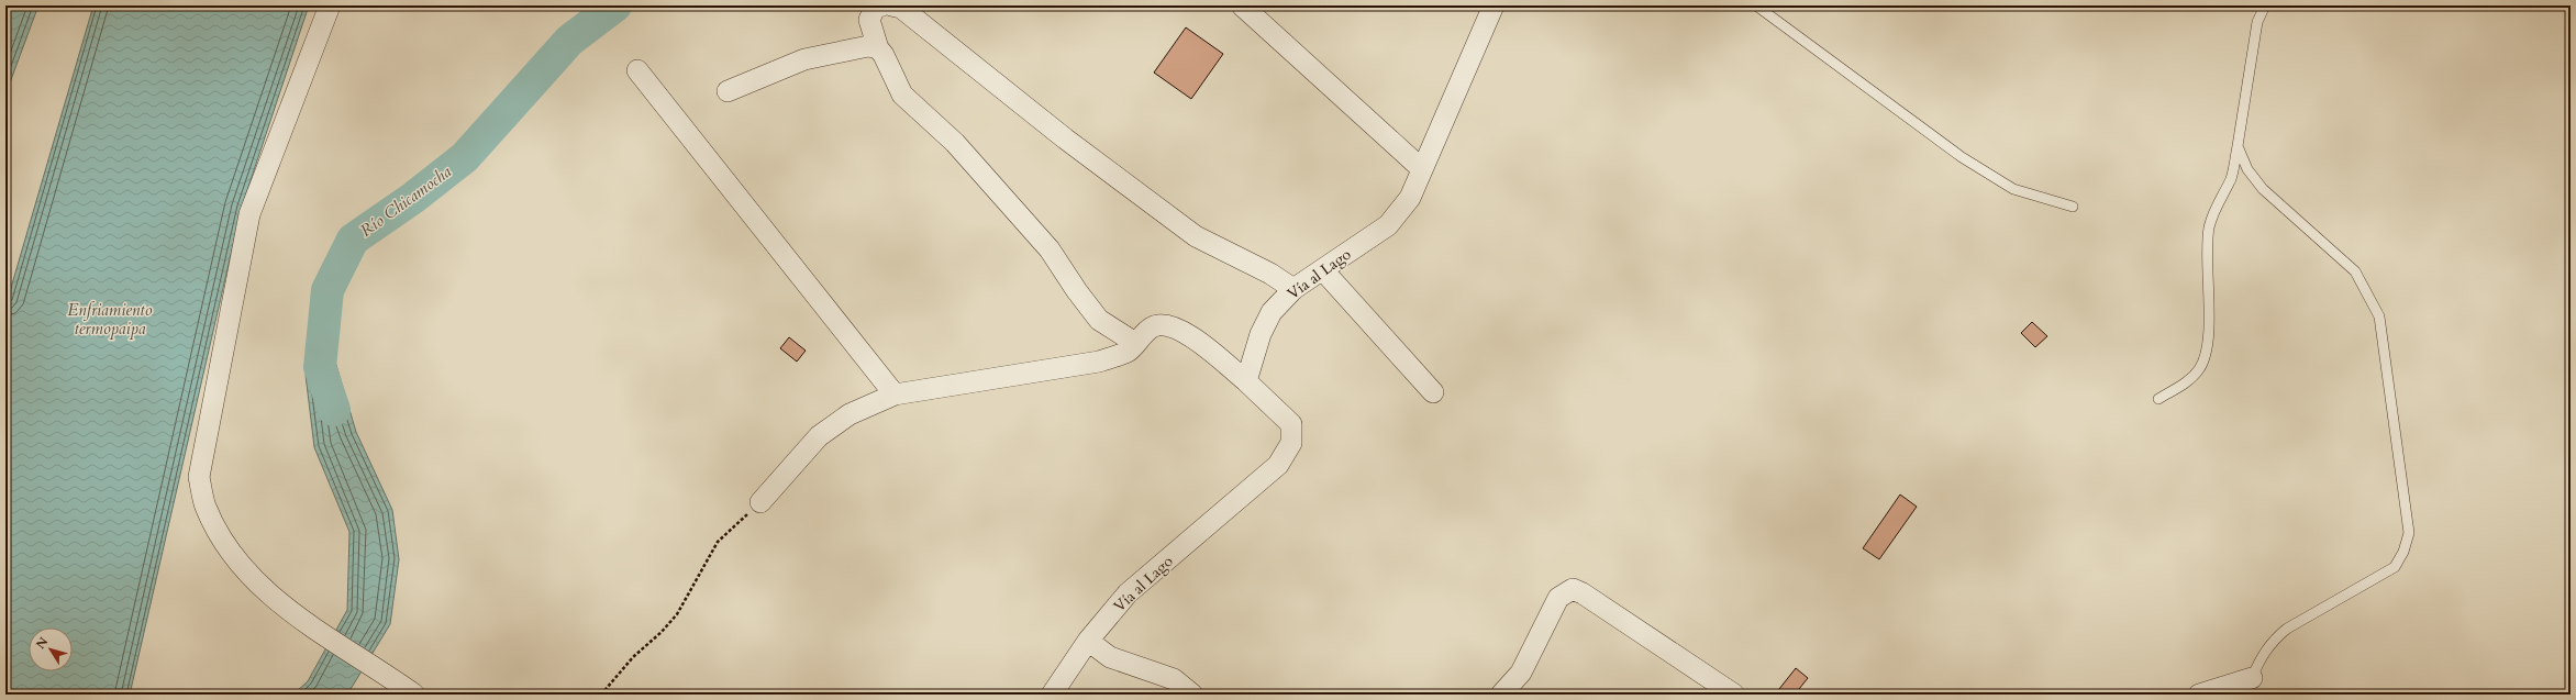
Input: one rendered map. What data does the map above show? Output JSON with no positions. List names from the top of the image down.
{
  "streets": {
    "street": ["Vía al Lago"]
  },
  "water": ["Río Chicamocha", "Enfriamiento termopaipa"],
  "north": "top left"
}
